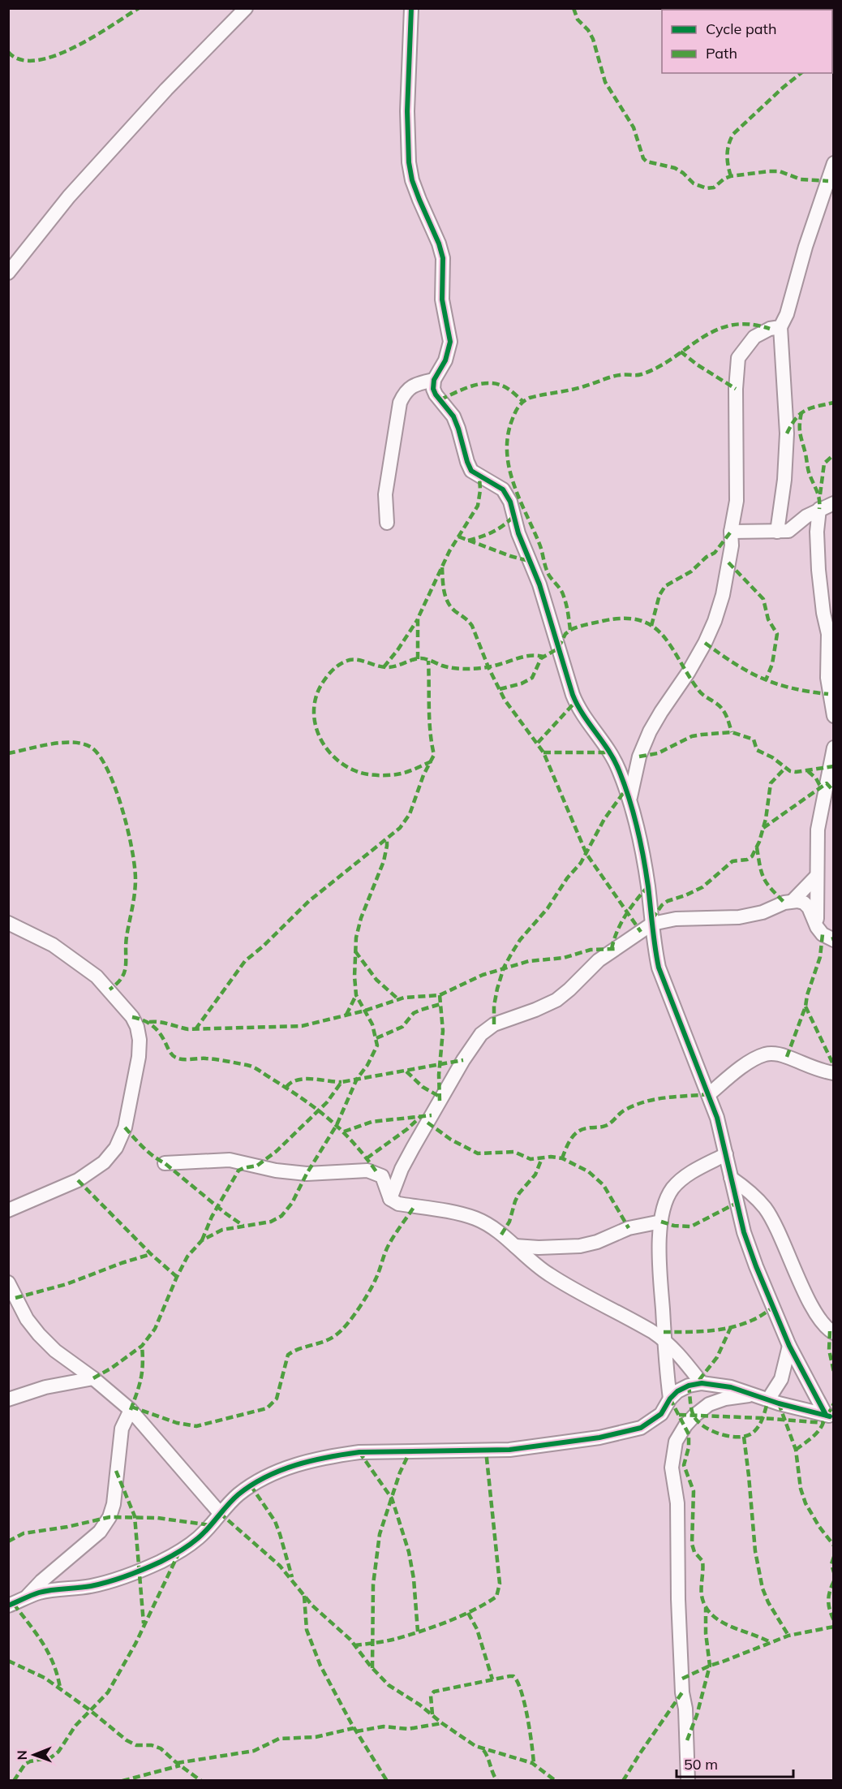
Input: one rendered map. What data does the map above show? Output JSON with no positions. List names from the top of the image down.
{
  "legend": ["Cycle path", "Path"],
  "scale_bar": "50 m",
  "north": "left"
}
